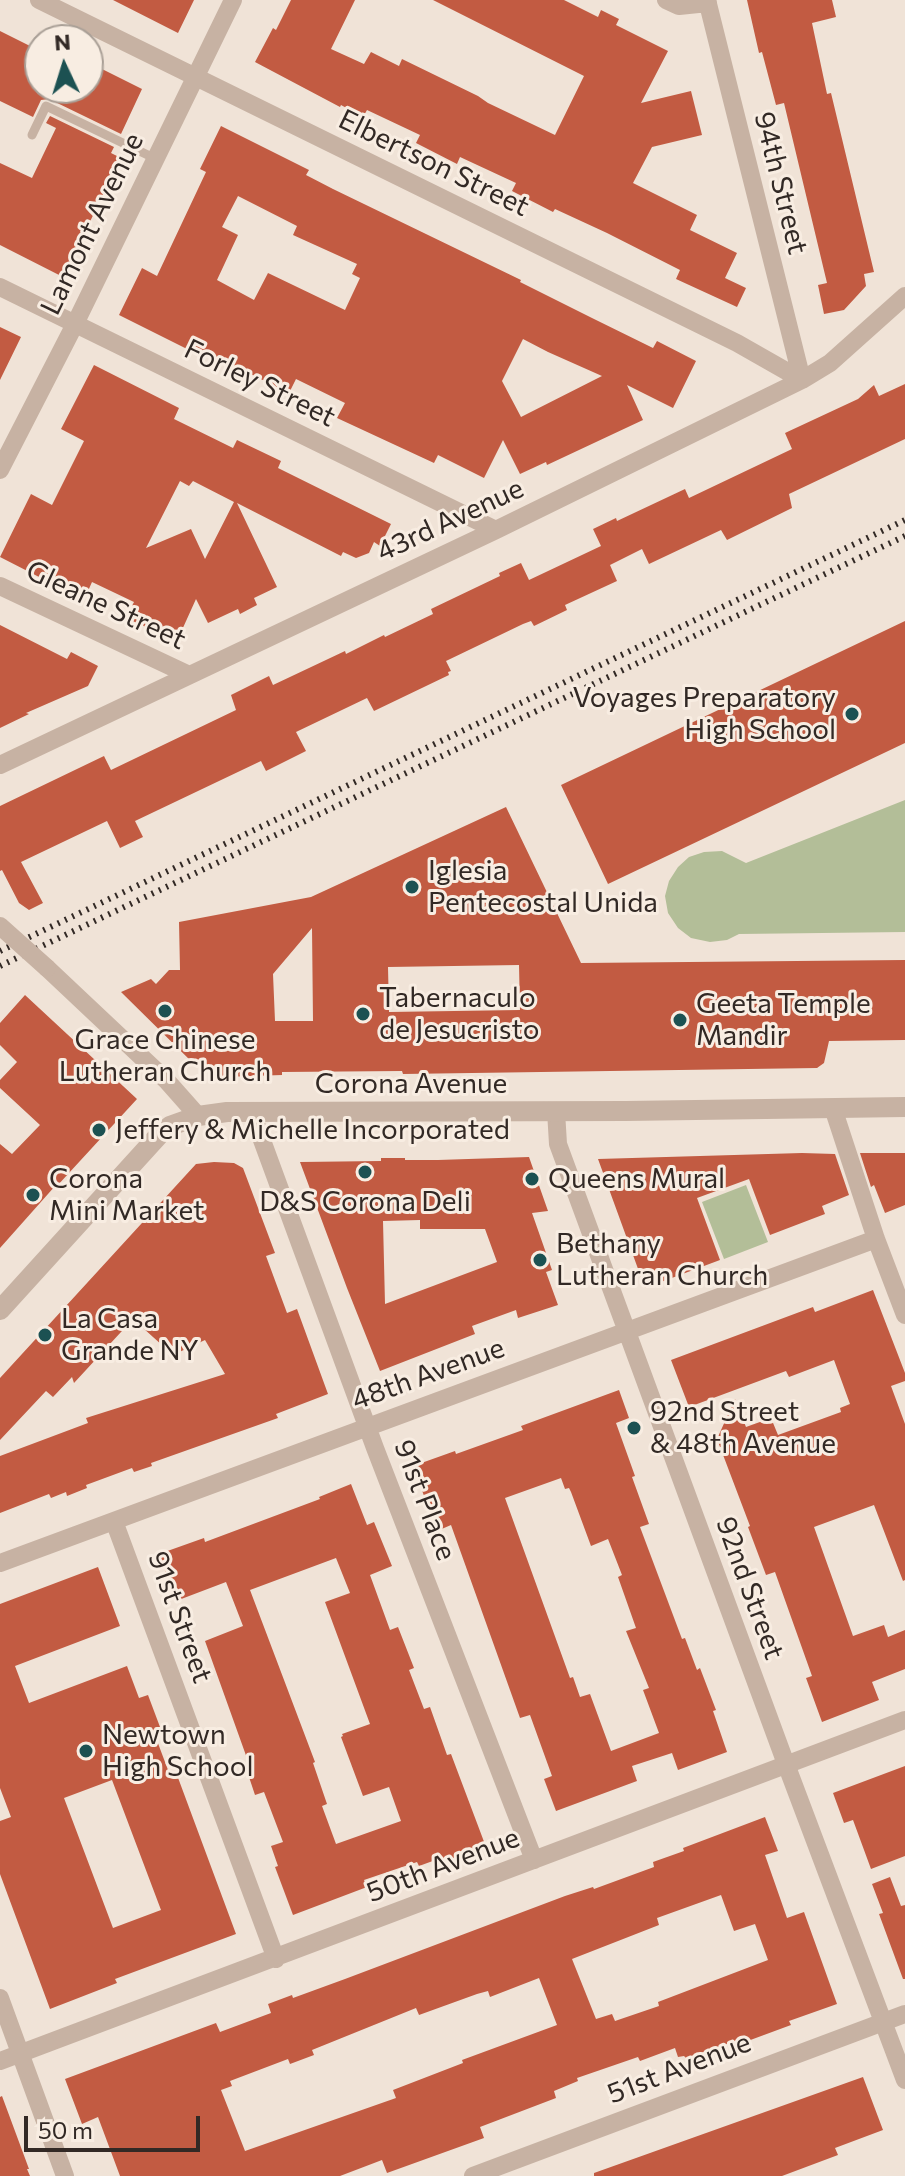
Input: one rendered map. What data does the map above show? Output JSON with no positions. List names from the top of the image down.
{
  "streets": {
    "street": [
      "Elbertson Street",
      "94th Street",
      "Lamont Avenue",
      "Forley Street",
      "43rd Avenue",
      "Gleane Street",
      "Corona Avenue",
      "48th Avenue",
      "91st Place",
      "92nd Street",
      "91st Street",
      "50th Avenue",
      "51st Avenue"
    ]
  },
  "crossings": [
    ["Elbertson Street", "94th Street"],
    ["Elbertson Street", "Lamont Avenue"],
    ["Elbertson Street", "43rd Avenue"],
    ["94th Street", "43rd Avenue"],
    ["Lamont Avenue", "Forley Street"],
    ["Forley Street", "43rd Avenue"],
    ["43rd Avenue", "Gleane Street"],
    ["Corona Avenue", "91st Place"],
    ["Corona Avenue", "92nd Street"],
    ["48th Avenue", "91st Place"],
    ["48th Avenue", "92nd Street"],
    ["48th Avenue", "91st Street"],
    ["91st Place", "50th Avenue"],
    ["92nd Street", "50th Avenue"],
    ["92nd Street", "51st Avenue"],
    ["91st Street", "50th Avenue"]
  ],
  "places": [
    "Voyages Preparatory High School",
    "Iglesia Pentecostal Unida",
    "Grace Chinese Lutheran Church",
    "Tabernaculo de Jesucristo",
    "Geeta Temple Mandir",
    "Jeffery & Michelle Incorporated",
    "D&S Corona Deli",
    "Queens Mural",
    "Corona Mini Market",
    "Bethany Lutheran Church",
    "La Casa Grande NY",
    "92nd Street & 48th Avenue",
    "Newtown High School"
  ],
  "scale_bar": "50 m",
  "north": "top"
}
